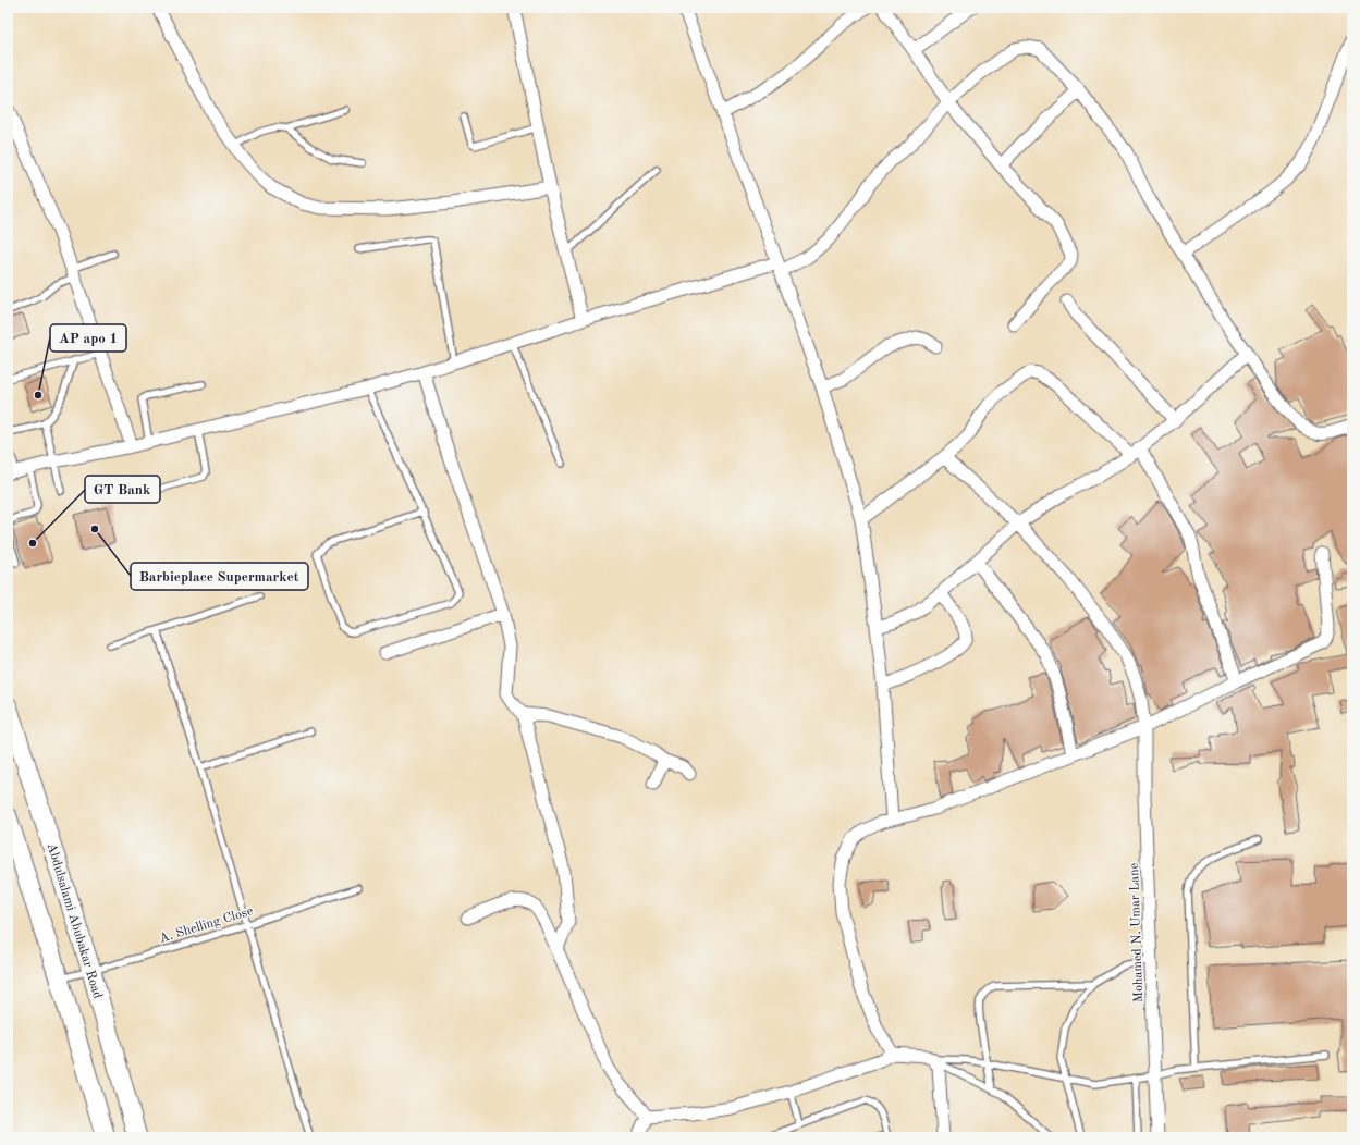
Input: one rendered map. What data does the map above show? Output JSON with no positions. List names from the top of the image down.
{
  "streets": {
    "main road": ["Abdulsalami Abubakar Road"],
    "street": ["Mohamed N. Umar Lane"],
    "lane": ["A. Shelling Close"]
  },
  "crossings": [
    ["Abdulsalami Abubakar Road", "A. Shelling Close"]
  ],
  "places": ["AP apo 1", "Barbieplace Supermarket", "GT Bank"]
}
